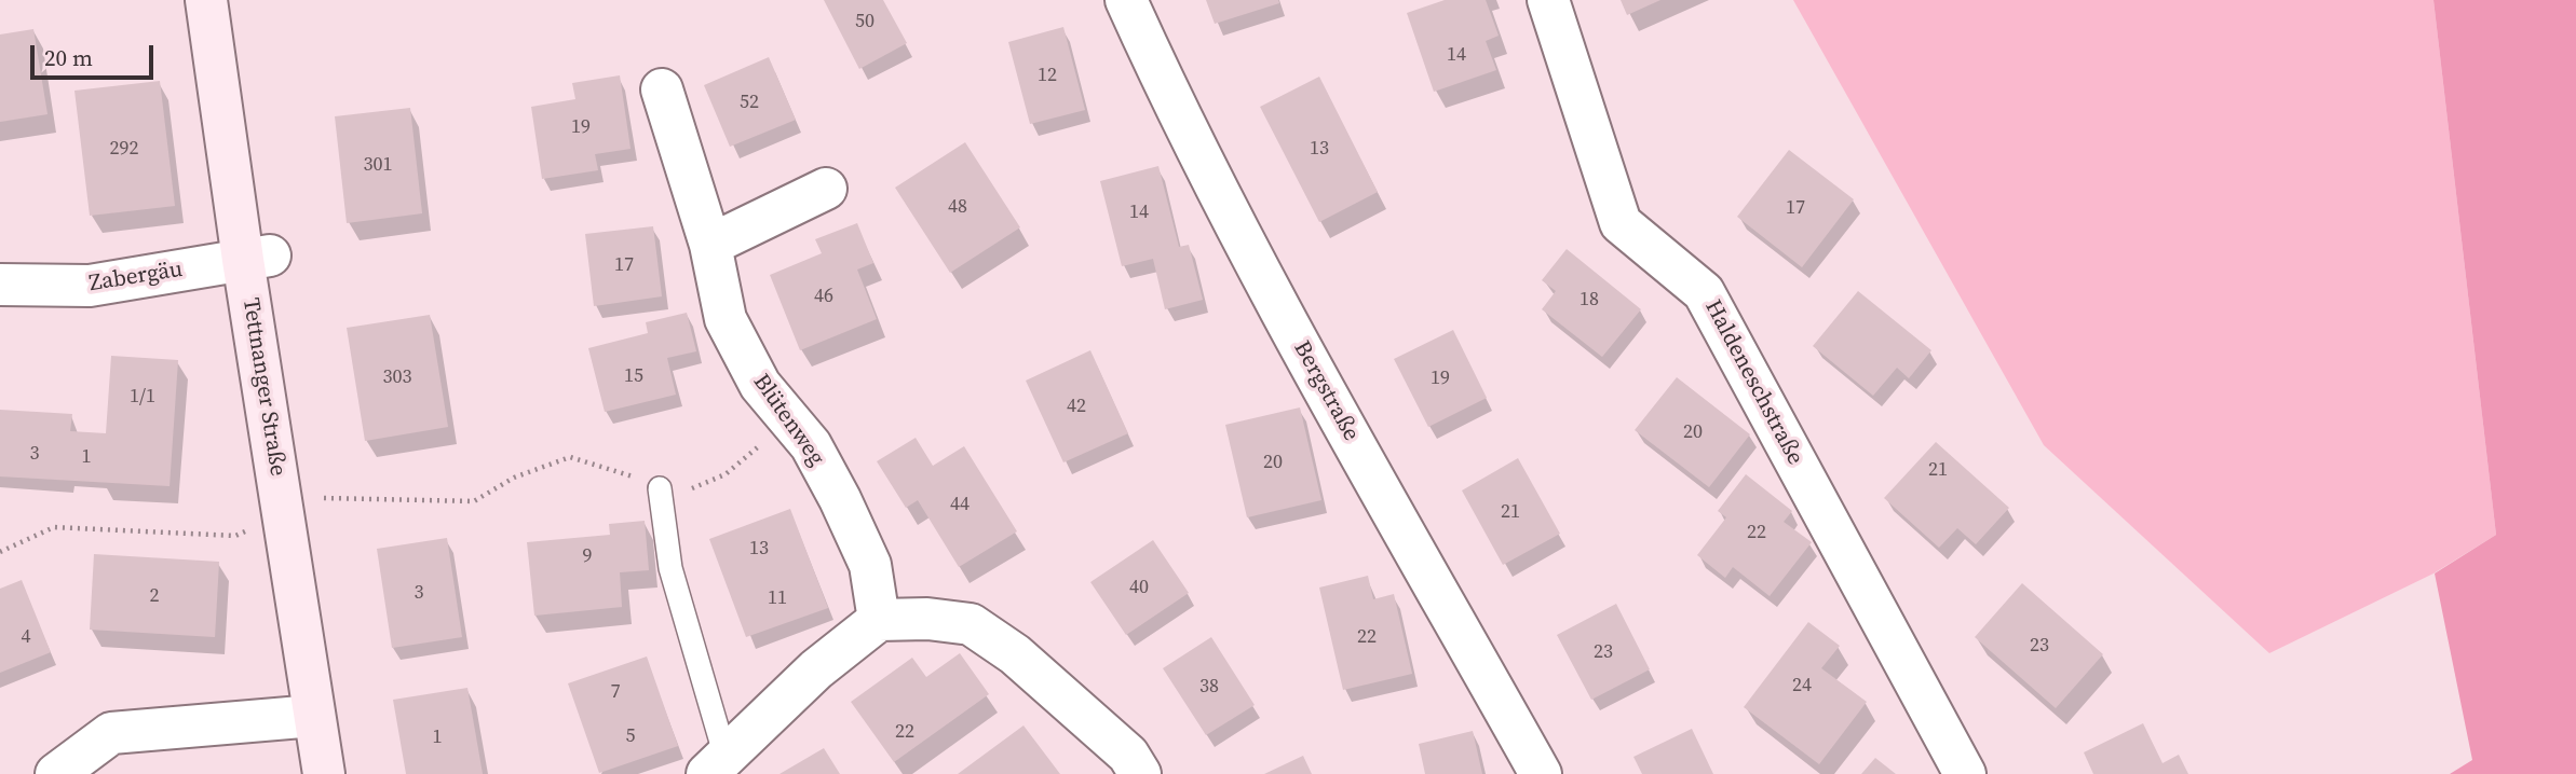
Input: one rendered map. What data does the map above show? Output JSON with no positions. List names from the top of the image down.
{
  "streets": {
    "street": [
      "Zabergäu",
      "Haldeneschstraße",
      "Tettnanger Straße",
      "Bergstraße",
      "Blütenweg"
    ]
  },
  "crossings": [
    ["Zabergäu", "Tettnanger Straße"]
  ],
  "house_numbers": [
    "50",
    "14",
    "12",
    "52",
    "19",
    "292",
    "13",
    "301",
    "48",
    "17",
    "14",
    "17",
    "46",
    "18",
    "15",
    "303",
    "19",
    "1/1",
    "42",
    "20",
    "3",
    "1",
    "20",
    "21",
    "44",
    "21",
    "22",
    "13",
    "9",
    "40",
    "3",
    "2",
    "11",
    "4",
    "22",
    "23",
    "23",
    "24",
    "38",
    "7",
    "22",
    "5",
    "1"
  ],
  "scale_bar": "20 m"
}
